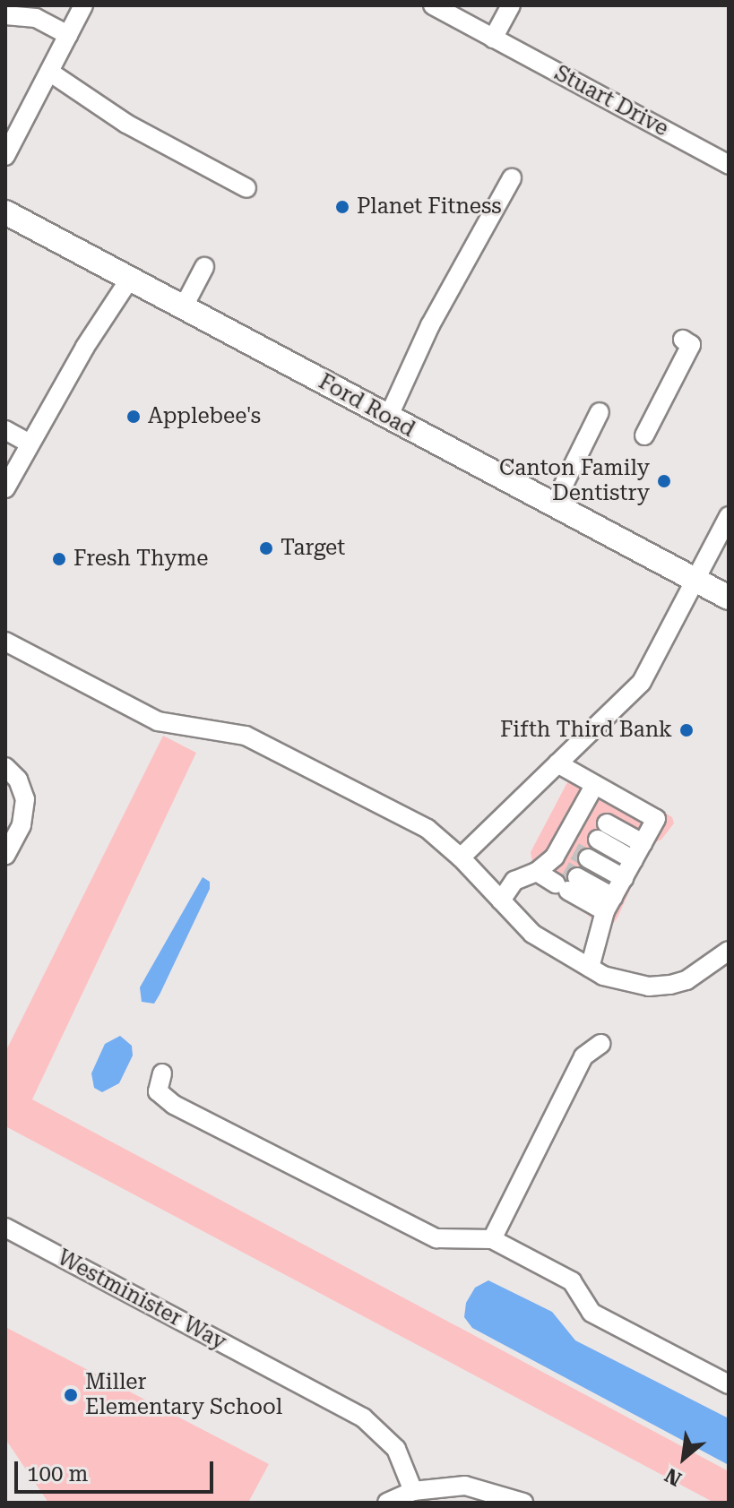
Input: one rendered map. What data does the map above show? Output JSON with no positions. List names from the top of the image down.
{
  "streets": {
    "main road": ["Ford Road"],
    "street": ["Stuart Drive", "Westminister Way"]
  },
  "places": [
    "Planet Fitness",
    "Applebee's",
    "Canton Family Dentistry",
    "Target",
    "Fresh Thyme",
    "Fifth Third Bank",
    "Miller Elementary School"
  ],
  "scale_bar": "100 m",
  "north": "bottom left"
}
